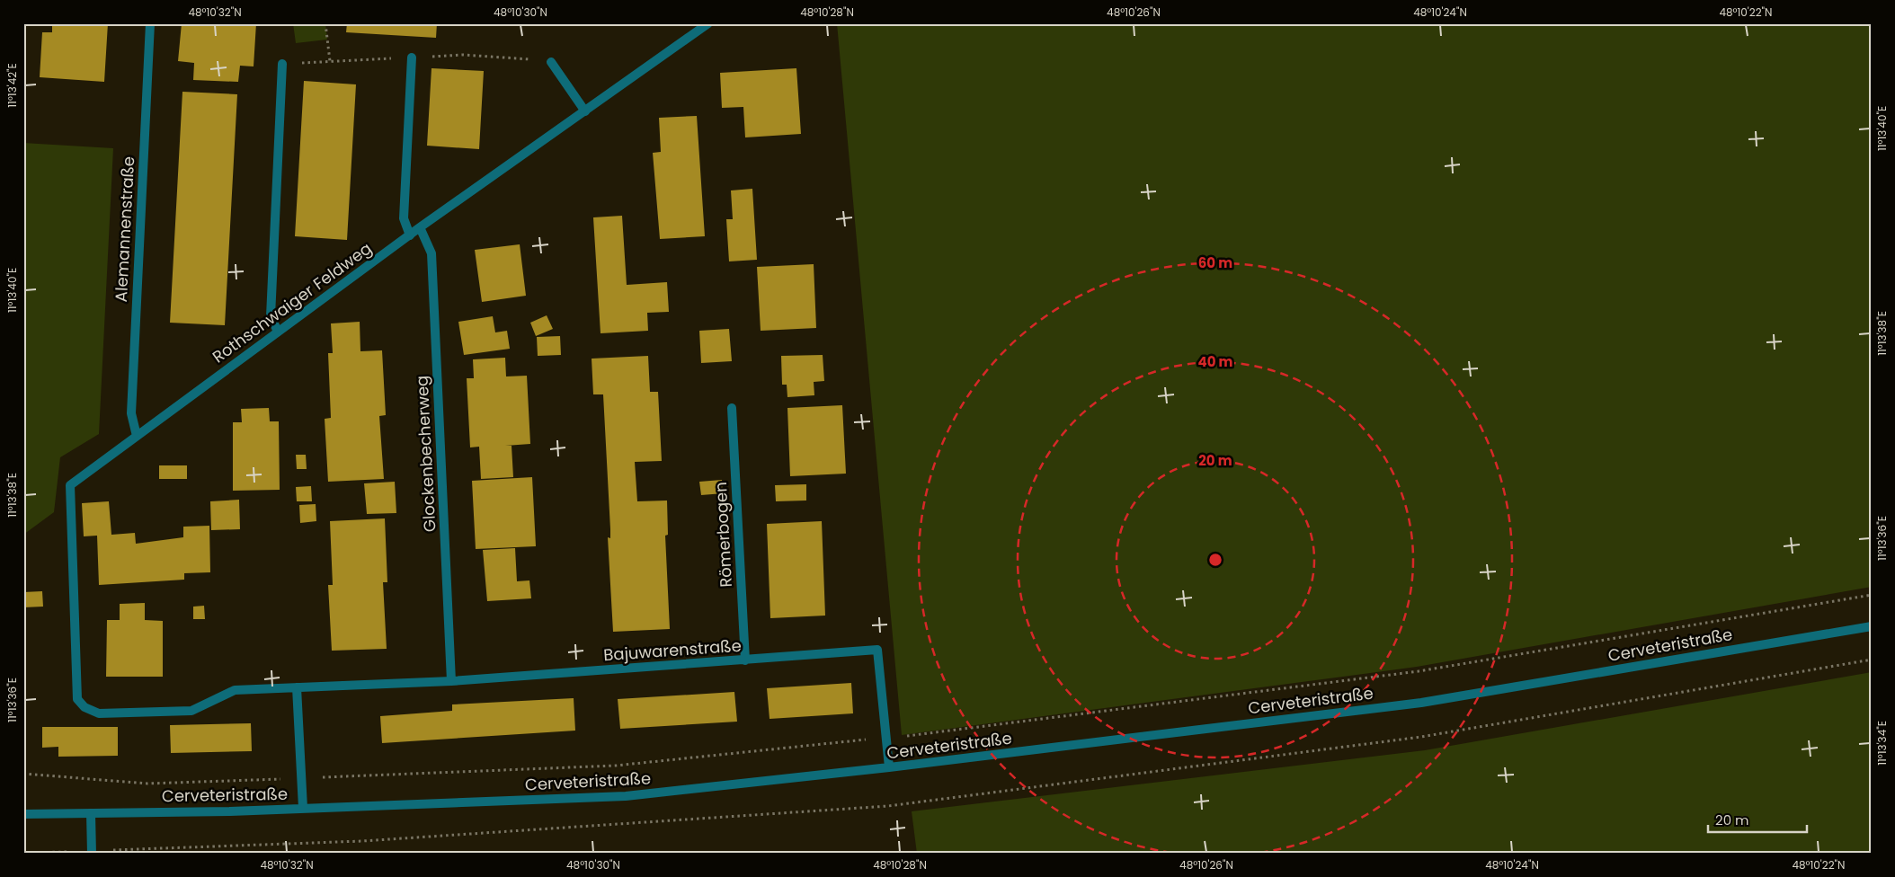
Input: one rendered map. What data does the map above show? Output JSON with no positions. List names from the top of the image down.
{
  "streets": {
    "street": [
      "Alemannenstraße",
      "Rothschwaiger Feldweg",
      "Glockenbecherweg",
      "Römerbogen",
      "Cerveteristraße",
      "Bajuwarenstraße"
    ]
  },
  "crossings": [
    ["Alemannenstraße", "Rothschwaiger Feldweg"],
    ["Rothschwaiger Feldweg", "Glockenbecherweg"],
    ["Rothschwaiger Feldweg", "Bajuwarenstraße"],
    ["Glockenbecherweg", "Bajuwarenstraße"],
    ["Römerbogen", "Bajuwarenstraße"],
    ["Cerveteristraße", "Bajuwarenstraße"]
  ],
  "scale_bar": "20 m",
  "coordinates": [
    "48°10'32\"N",
    "48°10'30\"N",
    "48°10'28\"N",
    "48°10'26\"N",
    "48°10'24\"N",
    "48°10'22\"N",
    "11°13'42\"E",
    "11°13'40\"E",
    "11°13'38\"E",
    "11°13'36\"E",
    "11°13'34\"E"
  ],
  "rings": ["60 m", "40 m", "20 m"]
}
